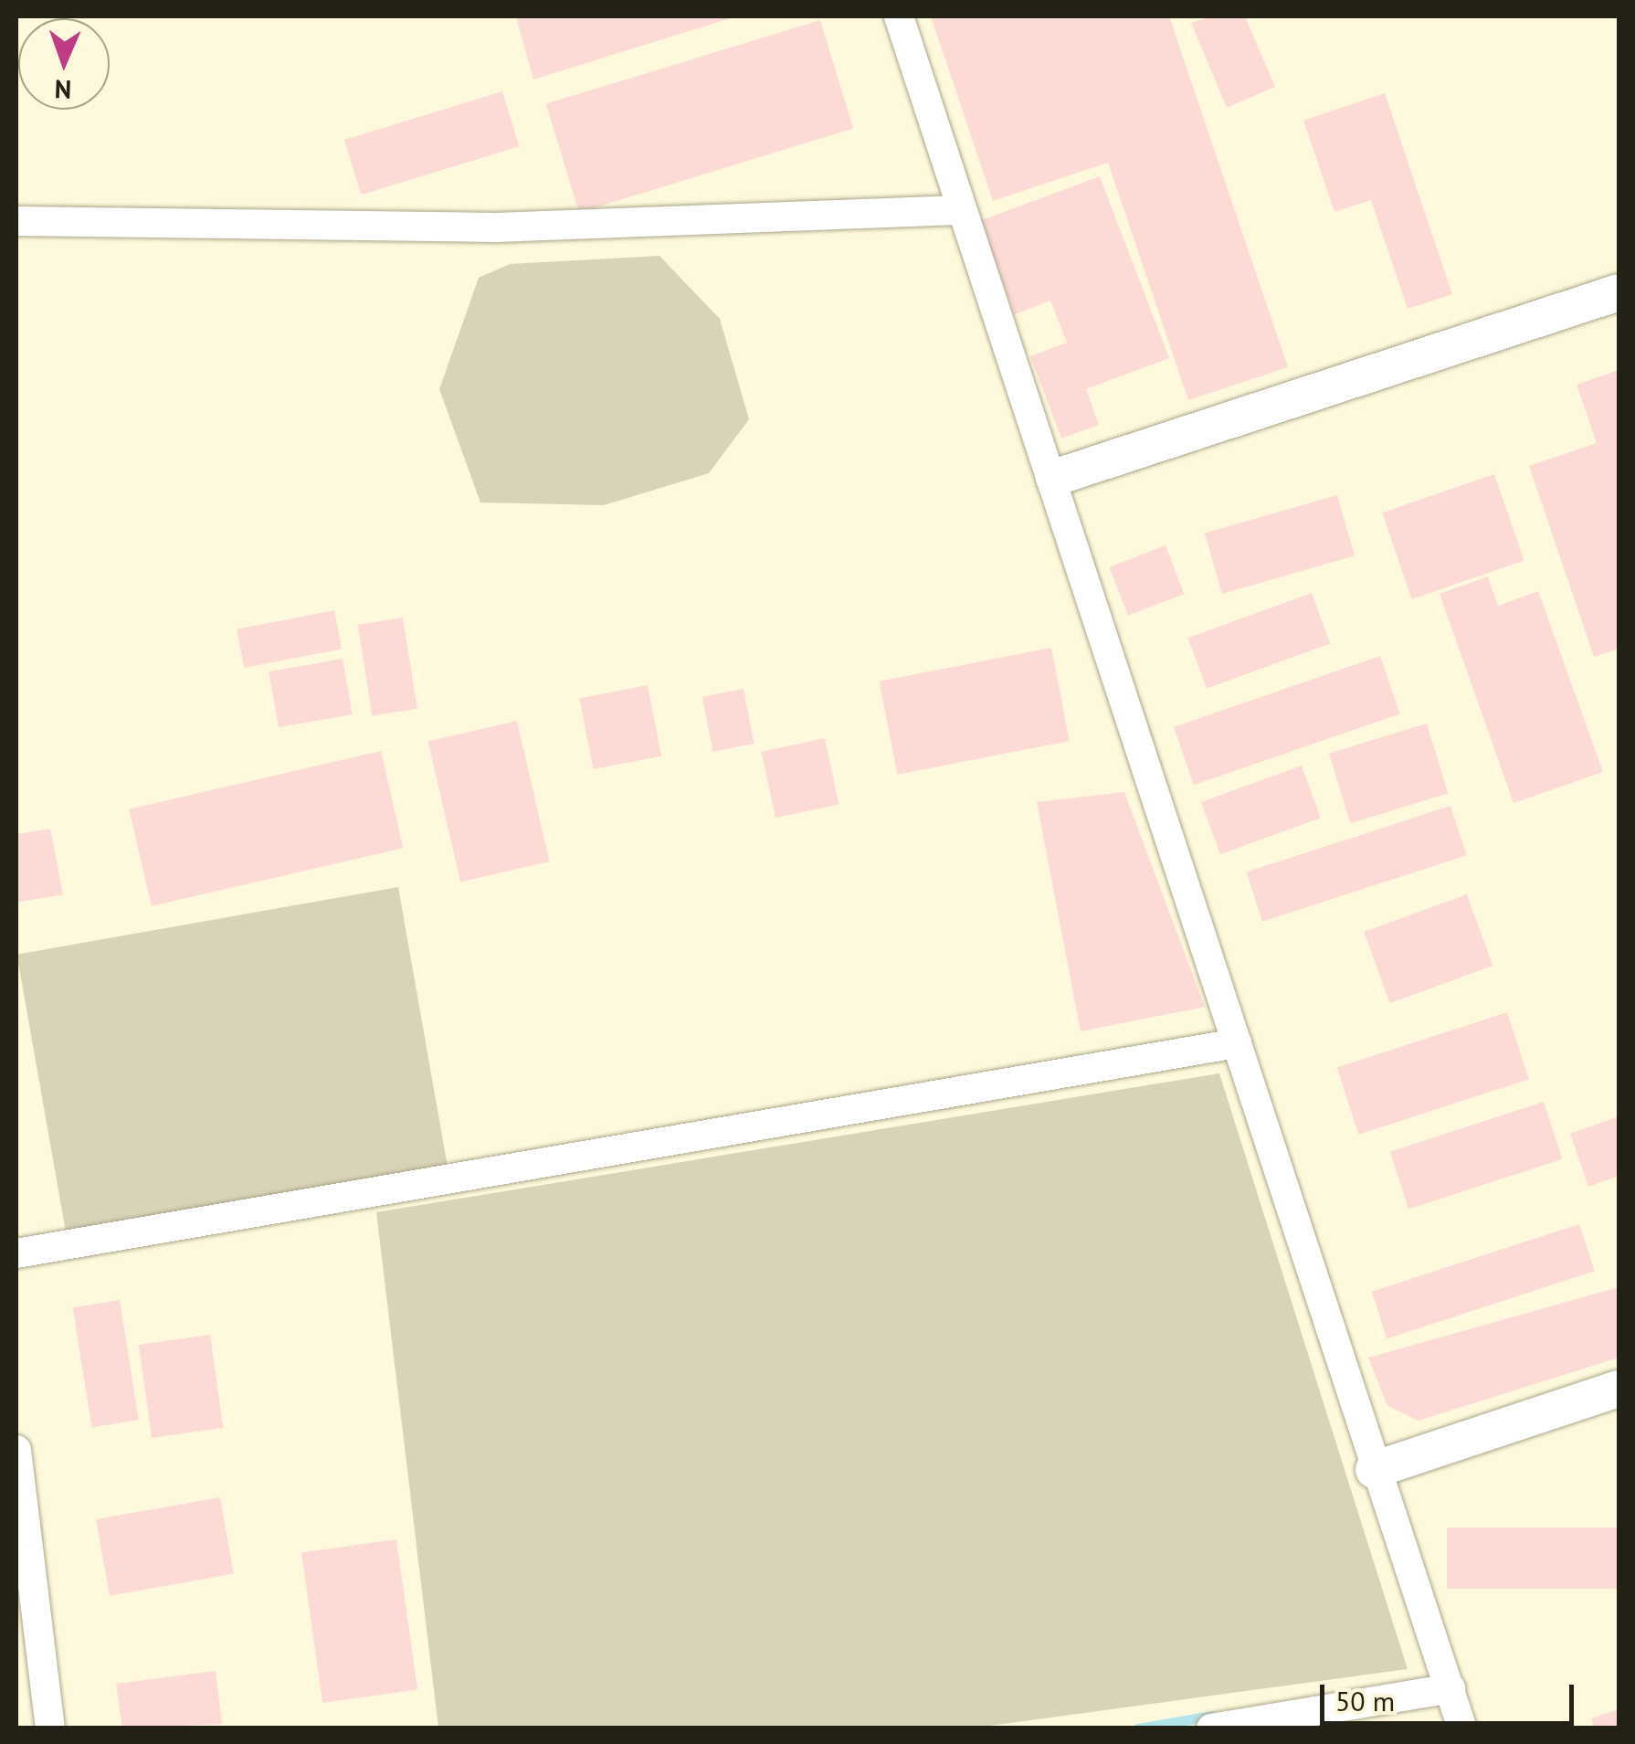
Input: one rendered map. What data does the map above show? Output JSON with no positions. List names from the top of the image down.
{
  "scale_bar": "50 m",
  "north": "bottom"
}
